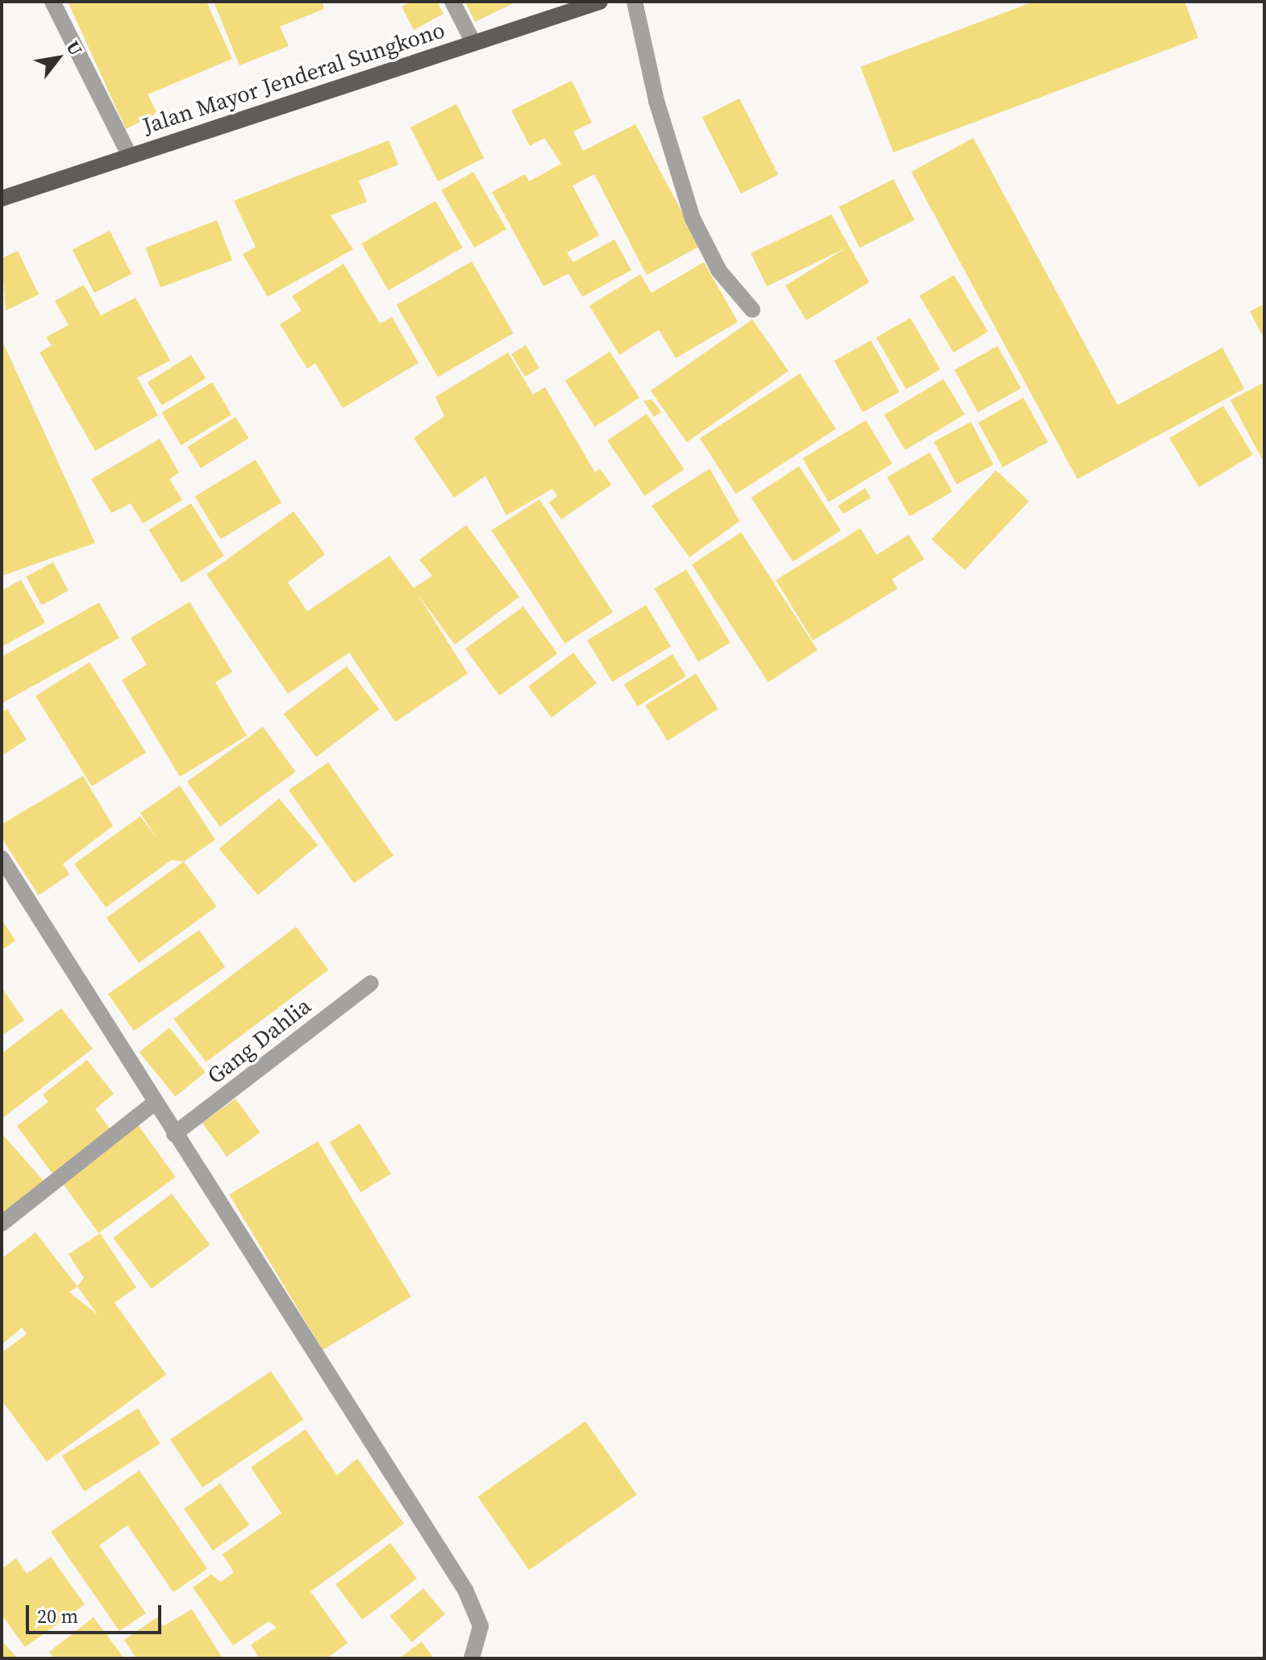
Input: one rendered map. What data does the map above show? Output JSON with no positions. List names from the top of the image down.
{
  "streets": {
    "main road": ["Jalan Mayor Jenderal Sungkono"],
    "street": ["Gang Dahlia"]
  },
  "scale_bar": "20 m",
  "north": "top right"
}
